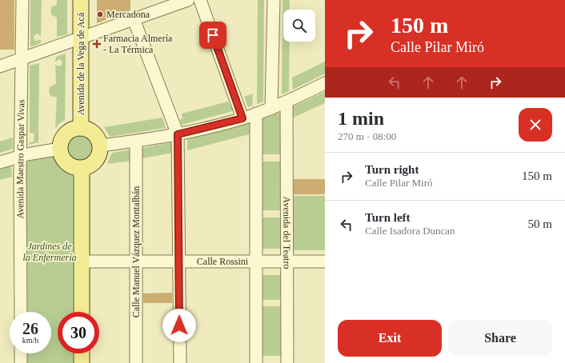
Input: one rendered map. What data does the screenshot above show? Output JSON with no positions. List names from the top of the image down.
{
  "streets": {
    "main road": ["Avenida de la Vega de Acá"],
    "street": [
      "Avenida Maestro Gaspar Vivas",
      "Avenida del Teatro",
      "Calle Manuel Vázquez Montalbán",
      "Calle Rossini"
    ]
  },
  "crossings": [
    ["Avenida del Teatro", "Calle Rossini"],
    ["Calle Manuel Vázquez Montalbán", "Calle Rossini"]
  ],
  "parks": ["Jardines de la Enfermería"],
  "places": {
    "other": ["Mercadona"],
    "health": ["Farmacia Almería - La Térmica"]
  },
  "page": {
    "turn": ["150 m", "Calle Pilar Miró"],
    "heading": ["1 min", "270 m · 08:00"],
    "list": [
      {
        "name": "Turn right",
        "note": "Calle Pilar Miró",
        "value": "150 m"
      },
      {
        "name": "Turn left",
        "note": "Calle Isadora Duncan",
        "value": "50 m"
      }
    ],
    "speed": "26 km/h",
    "limit": "30",
    "buttons": ["Exit", "Share"]
  }
}
